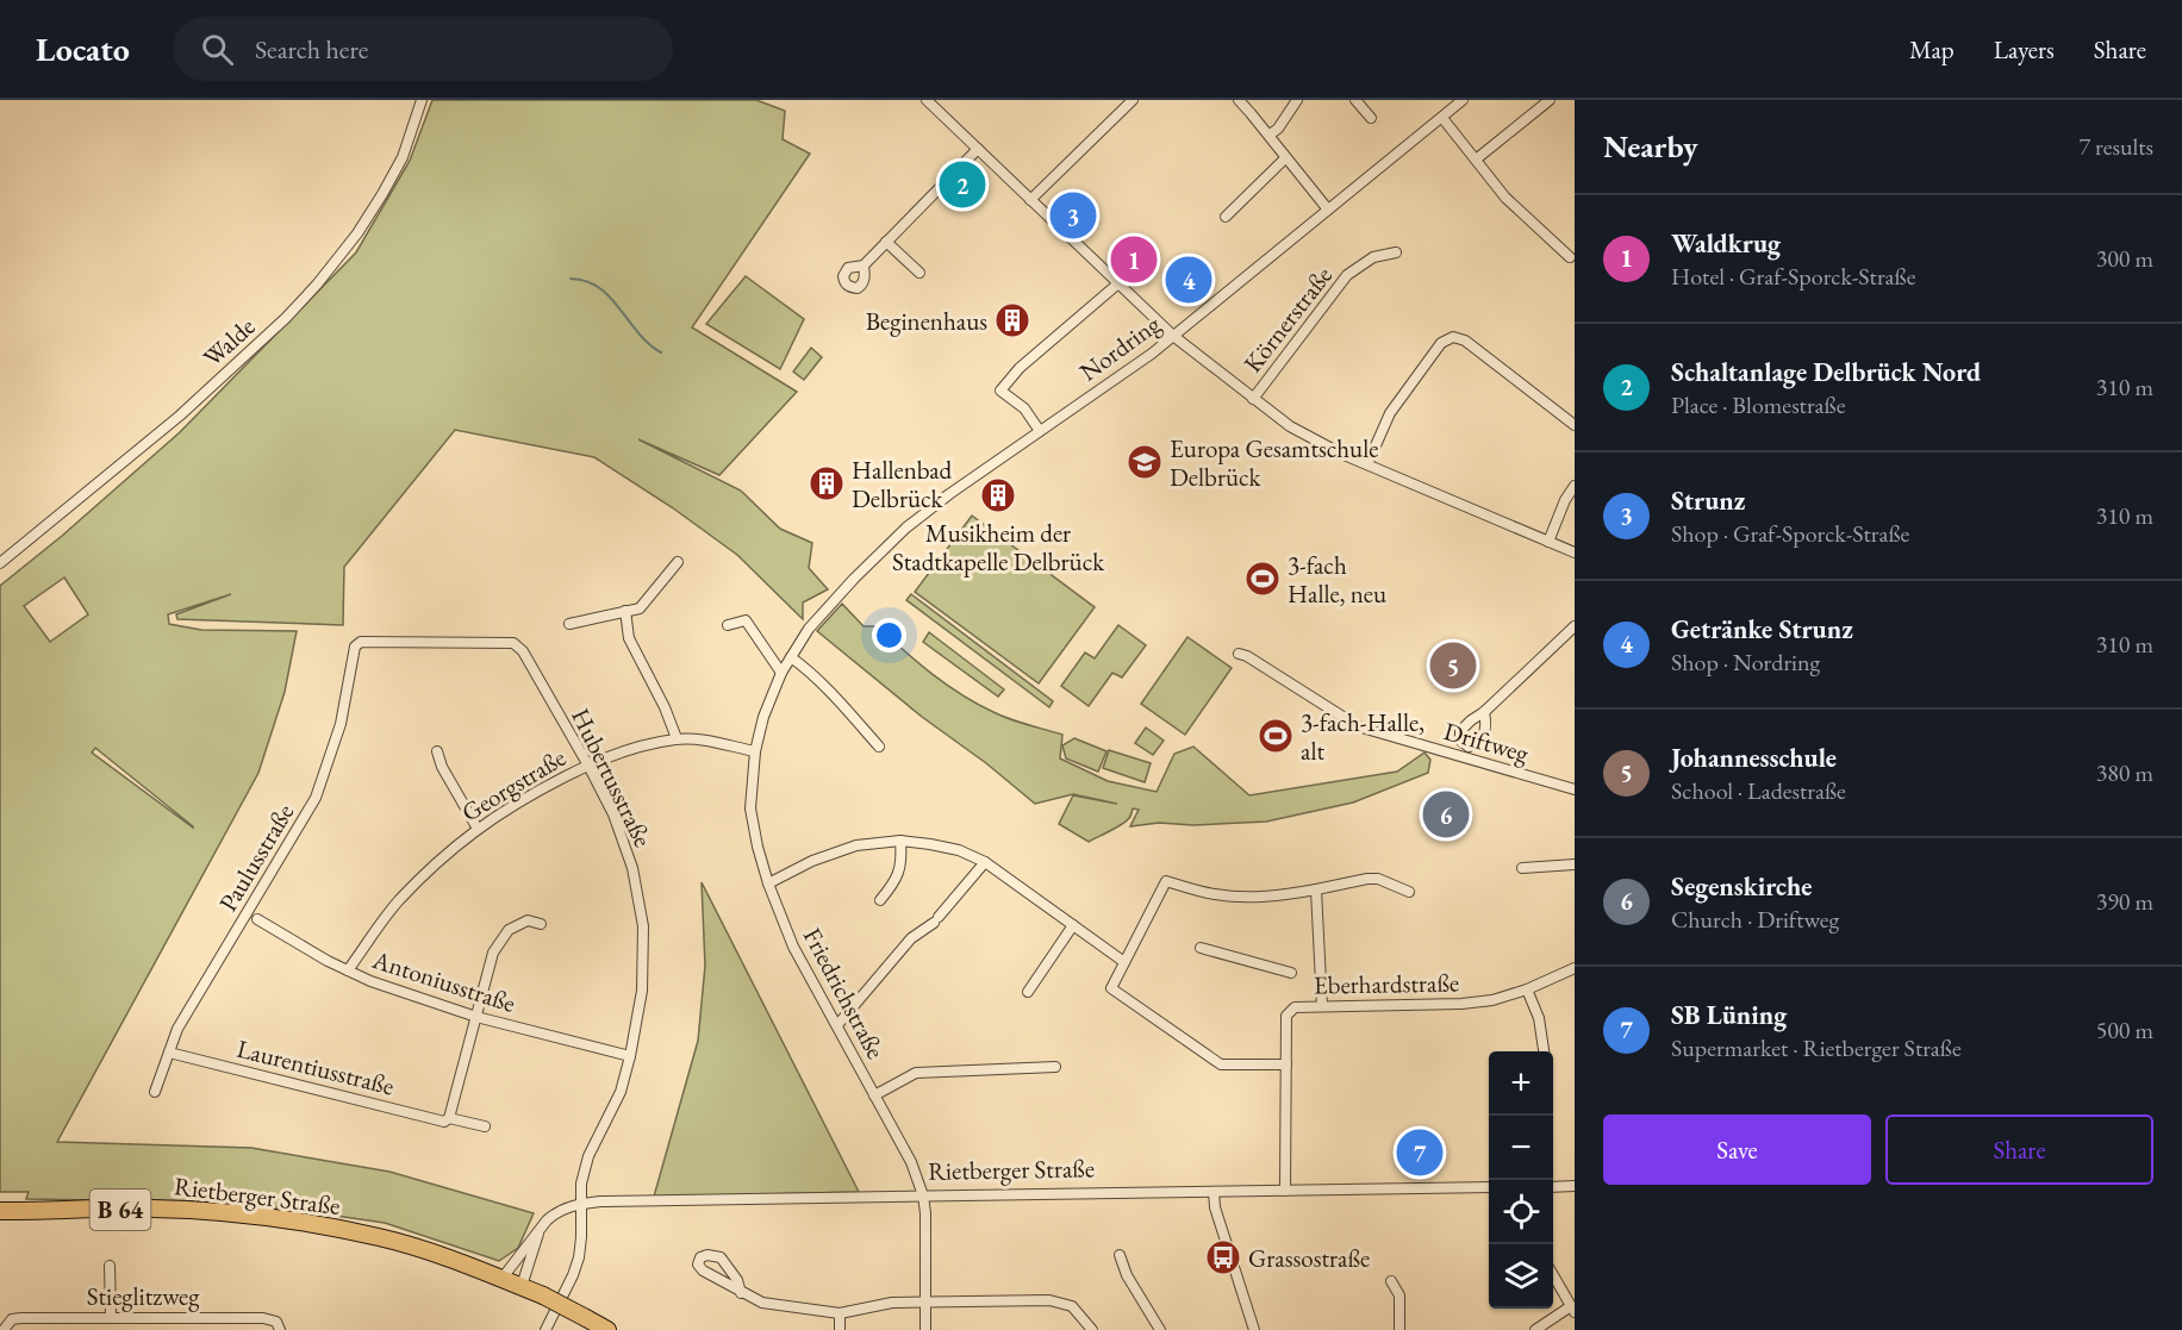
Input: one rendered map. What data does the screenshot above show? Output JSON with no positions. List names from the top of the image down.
{
  "streets": {
    "main road": ["Rietberger Straße", "B 64"],
    "street": [
      "Körnerstraße",
      "Walde",
      "Nordring",
      "Driftweg",
      "Hubertusstraße",
      "Georgstraße",
      "Paulusstraße",
      "Antoniusstraße",
      "Eberhardstraße",
      "Friedrichstraße",
      "Laurentiusstraße",
      "Stieglitzweg"
    ]
  },
  "crossings": [
    ["Hubertusstraße", "Georgstraße"],
    ["Hubertusstraße", "Paulusstraße"],
    ["Hubertusstraße", "Antoniusstraße"],
    ["Hubertusstraße", "Rietberger Straße"],
    ["Georgstraße", "Antoniusstraße"],
    ["Georgstraße", "Friedrichstraße"],
    ["Paulusstraße", "Laurentiusstraße"],
    ["Eberhardstraße", "Rietberger Straße"],
    ["Friedrichstraße", "Rietberger Straße"]
  ],
  "places": {
    "building": ["Beginenhaus", "Hallenbad Delbrück", "Musikheim der Stadtkapelle Delbrück"],
    "school or university": ["Europa Gesamtschule Delbrück"],
    "sports": ["3-fach Halle, neu", "3-fach-Halle, alt"],
    "bus stop": ["Grassostraße"]
  },
  "page": {
    "header": "Locato",
    "search": "Search here",
    "nav": ["Map", "Layers", "Share"],
    "heading": ["Nearby", "7 results"],
    "pins": [
      "2",
      "3",
      "1",
      "4",
      "5",
      "6",
      "7"
    ],
    "list": [
      {
        "mark": "1",
        "name": "Waldkrug",
        "note": "Hotel · Graf-Sporck-Straße",
        "value": "300 m"
      },
      {
        "mark": "2",
        "name": "Schaltanlage Delbrück Nord",
        "note": "Place · Blomestraße",
        "value": "310 m"
      },
      {
        "mark": "3",
        "name": "Strunz",
        "note": "Shop · Graf-Sporck-Straße",
        "value": "310 m"
      },
      {
        "mark": "4",
        "name": "Getränke Strunz",
        "note": "Shop · Nordring",
        "value": "310 m"
      },
      {
        "mark": "5",
        "name": "Johannesschule",
        "note": "School · Ladestraße",
        "value": "380 m"
      },
      {
        "mark": "6",
        "name": "Segenskirche",
        "note": "Church · Driftweg",
        "value": "390 m"
      },
      {
        "mark": "7",
        "name": "SB Lüning",
        "note": "Supermarket · Rietberger Straße",
        "value": "500 m"
      }
    ],
    "map_buttons": ["+", "−"],
    "buttons": ["Save", "Share"]
  }
}
